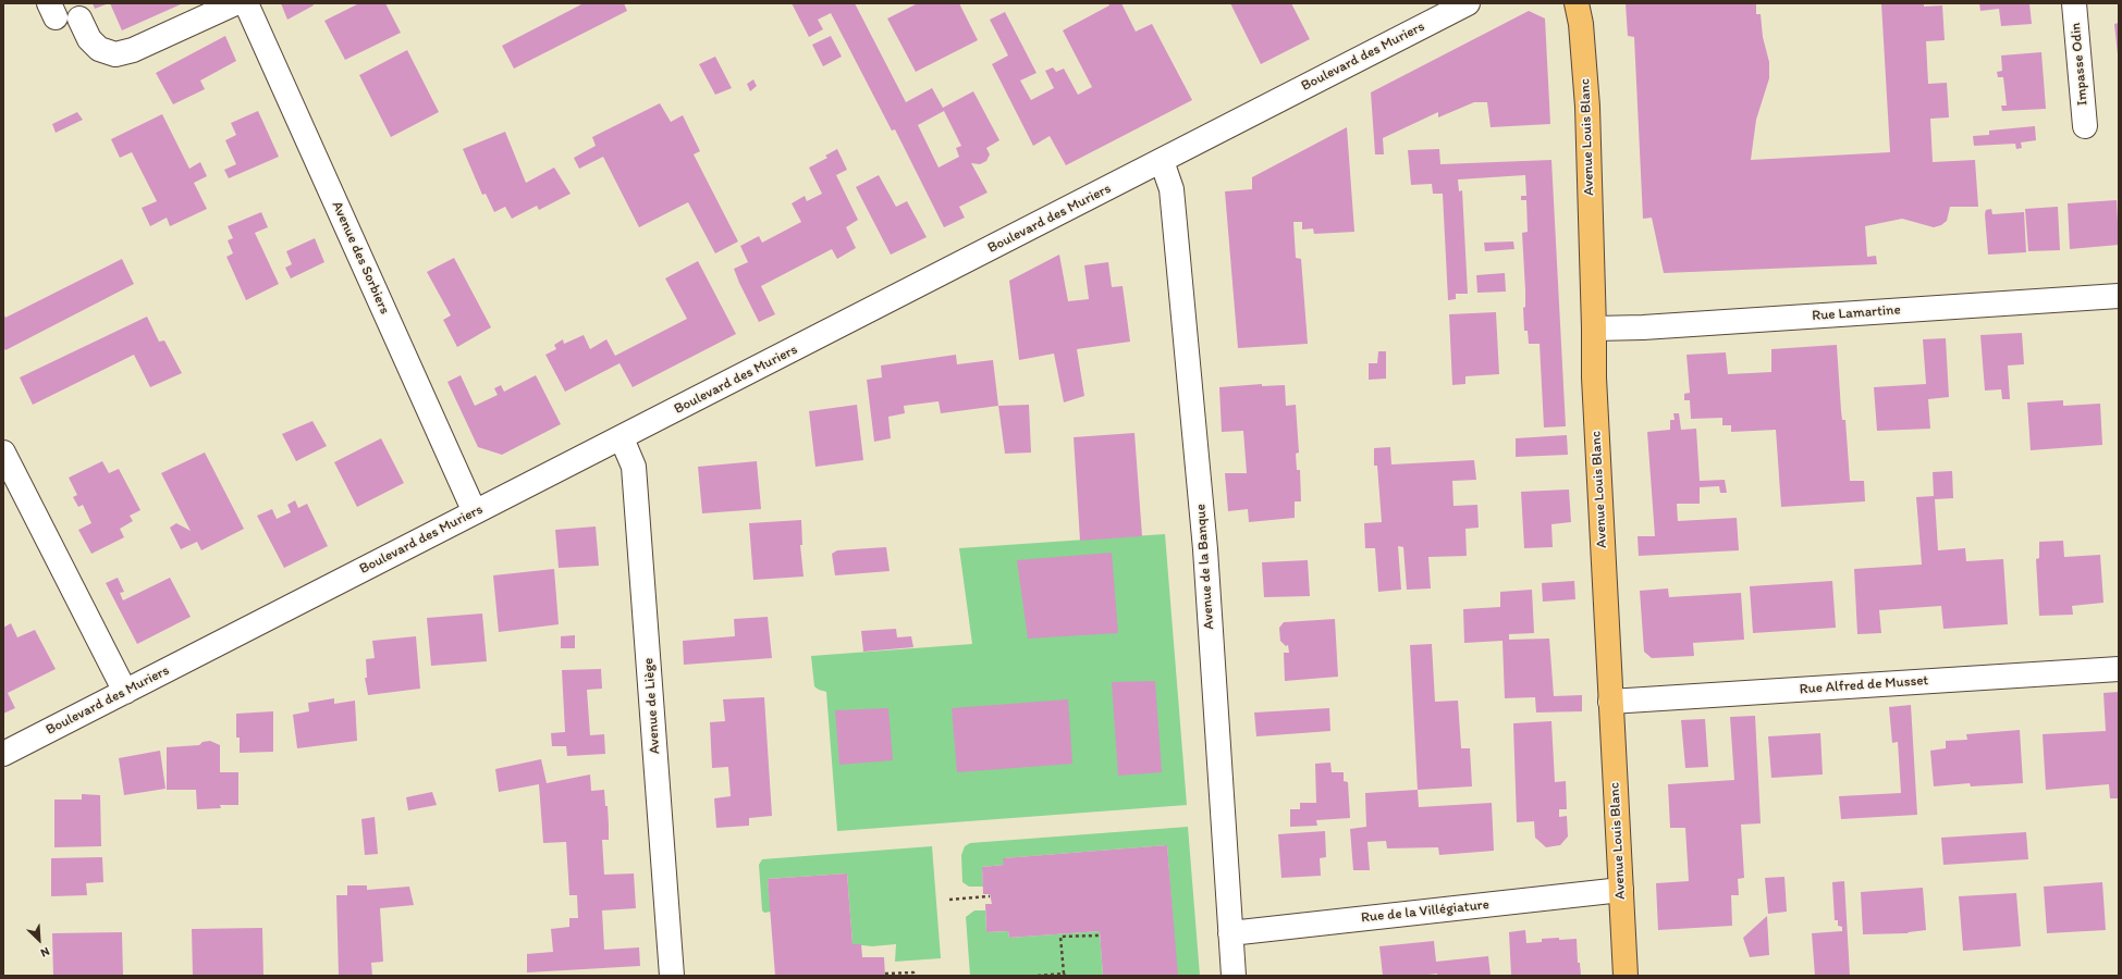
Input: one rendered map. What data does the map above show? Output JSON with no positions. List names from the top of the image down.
{
  "streets": {
    "main road": ["Avenue Louis Blanc"],
    "street": [
      "Boulevard des Muriers",
      "Impasse Odin",
      "Avenue des Sorbiers",
      "Rue Lamartine",
      "Avenue de la Banque",
      "Rue Alfred de Musset",
      "Avenue de Liège",
      "Rue de la Villégiature"
    ]
  },
  "crossings": [
    ["Boulevard des Muriers", "Avenue des Sorbiers"],
    ["Boulevard des Muriers", "Avenue de la Banque"],
    ["Boulevard des Muriers", "Avenue de Liège"],
    ["Avenue Louis Blanc", "Rue Lamartine"],
    ["Avenue Louis Blanc", "Rue Alfred de Musset"],
    ["Avenue Louis Blanc", "Rue de la Villégiature"],
    ["Avenue de la Banque", "Rue de la Villégiature"]
  ],
  "north": "bottom right"
}
